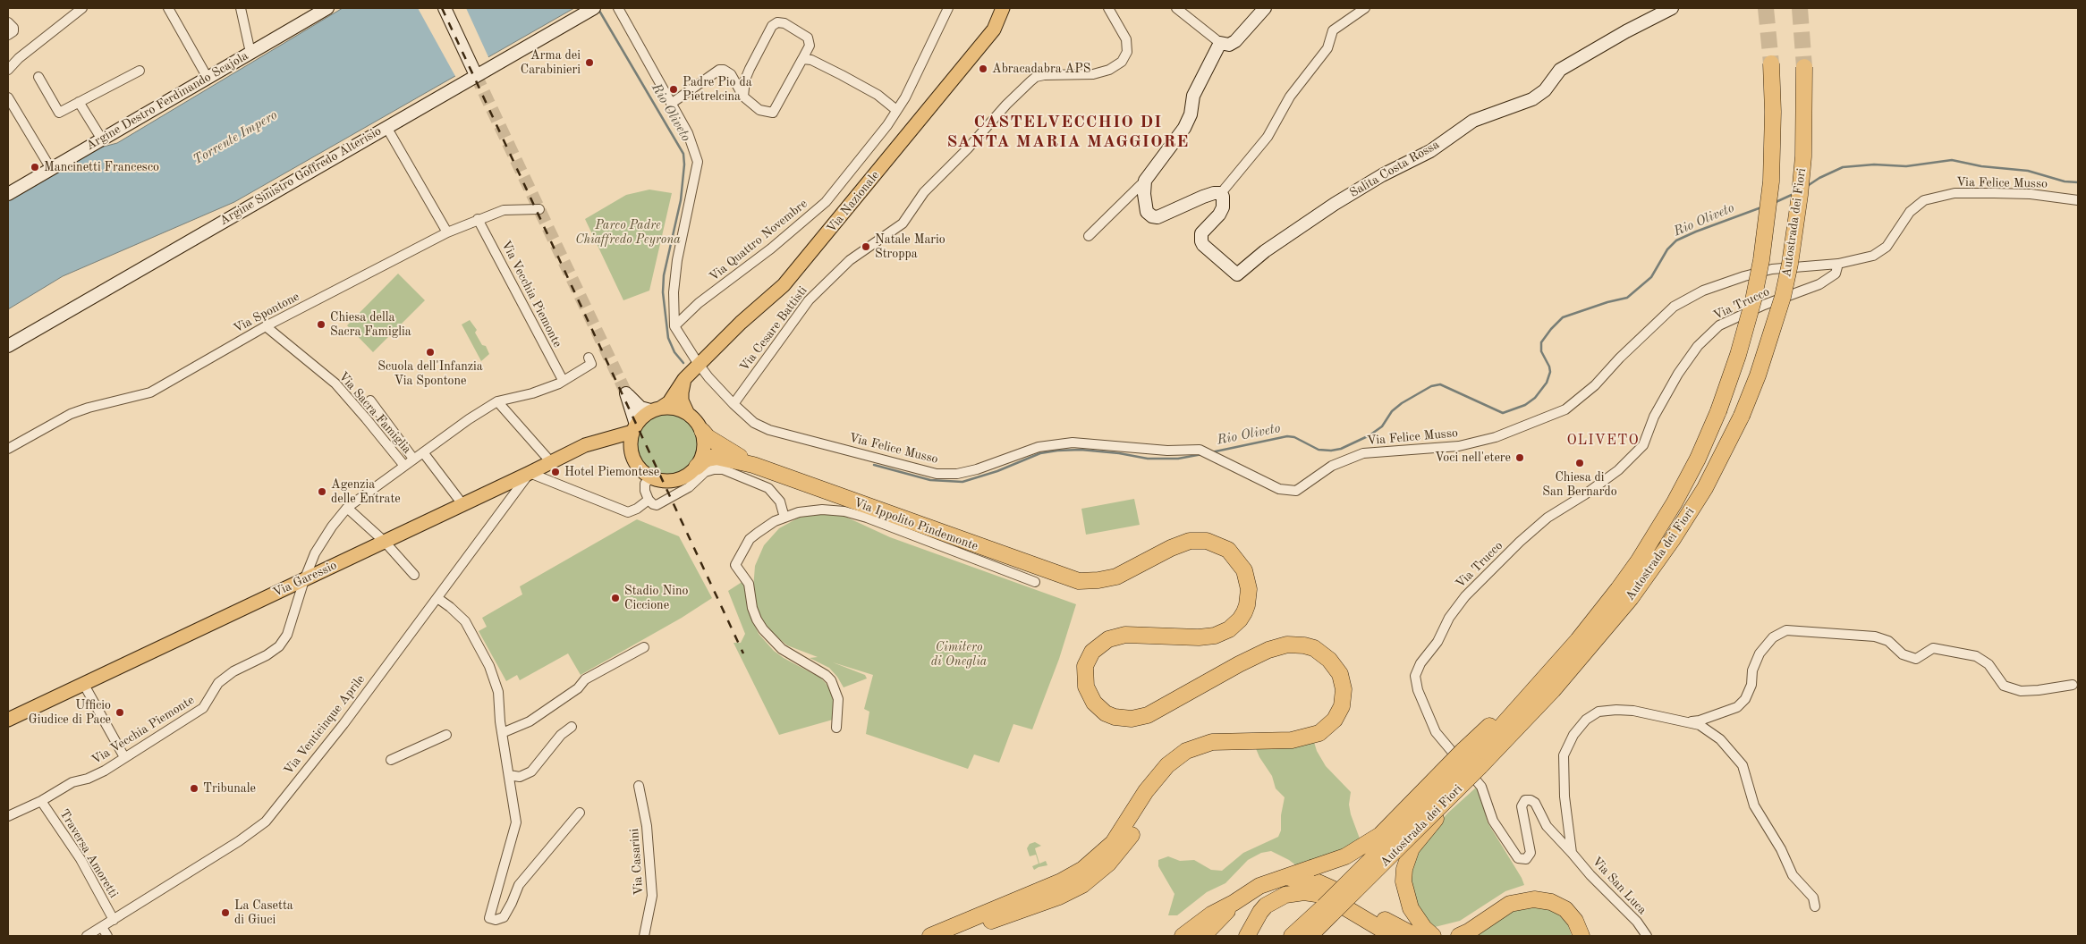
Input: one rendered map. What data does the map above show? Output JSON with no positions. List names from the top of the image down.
{
  "streets": {
    "highway": ["Autostrada dei Fiori"],
    "main road": [
      "Argine Destro Ferdinando Scajola",
      "Salita Costa Rossa",
      "Argine Sinistro Goffredo Alterisio",
      "Via Nazionale",
      "Via Garessio"
    ],
    "street": [
      "Via Felice Musso",
      "Via Quattro Novembre",
      "Via Vecchia Piemonte",
      "Via Trucco",
      "Via Spontone",
      "Via Cesare Battisti",
      "Via Sacra Famiglia",
      "Via Ippolito Pindemonte",
      "Via Venticinque Aprile",
      "Traversa Amoretti",
      "Via Casarini",
      "Via San Luca"
    ]
  },
  "crossings": [
    ["Via Felice Musso", "Via Nazionale"],
    ["Via Felice Musso", "Via Quattro Novembre"],
    ["Via Felice Musso", "Via Trucco"],
    ["Via Felice Musso", "Via Cesare Battisti"],
    ["Via Nazionale", "Via Garessio"],
    ["Via Vecchia Piemonte", "Via Spontone"],
    ["Via Vecchia Piemonte", "Via Sacra Famiglia"],
    ["Via Vecchia Piemonte", "Via Garessio"],
    ["Via Vecchia Piemonte", "Traversa Amoretti"],
    ["Via Trucco", "Via San Luca"],
    ["Via Spontone", "Via Sacra Famiglia"],
    ["Via Garessio", "Via Venticinque Aprile"],
    ["Via Venticinque Aprile", "Traversa Amoretti"]
  ],
  "districts": ["CASTELVECCHIO DI SANTA MARIA MAGGIORE", "OLIVETO"],
  "water": ["Rio Oliveto", "Torrente Impero"],
  "parks": ["Parco Padre Chiaffredo Peyrona", "Cimitero di Oneglia"],
  "places": [
    "Arma dei Carabinieri",
    "Abracadabra APS",
    "Padre Pio da Pietrelcina",
    "Mancinetti Francesco",
    "Natale Mario Stroppa",
    "Chiesa della Sacra Famiglia",
    "Scuola dell'Infanzia Via Spontone",
    "Voci nell'etere",
    "Chiesa di San Bernardo",
    "Hotel Piemontese",
    "Agenzia delle Entrate",
    "Stadio Nino Ciccione",
    "Ufficio Giudice di Pace",
    "Tribunale",
    "La Casetta di Giuci"
  ]
}
